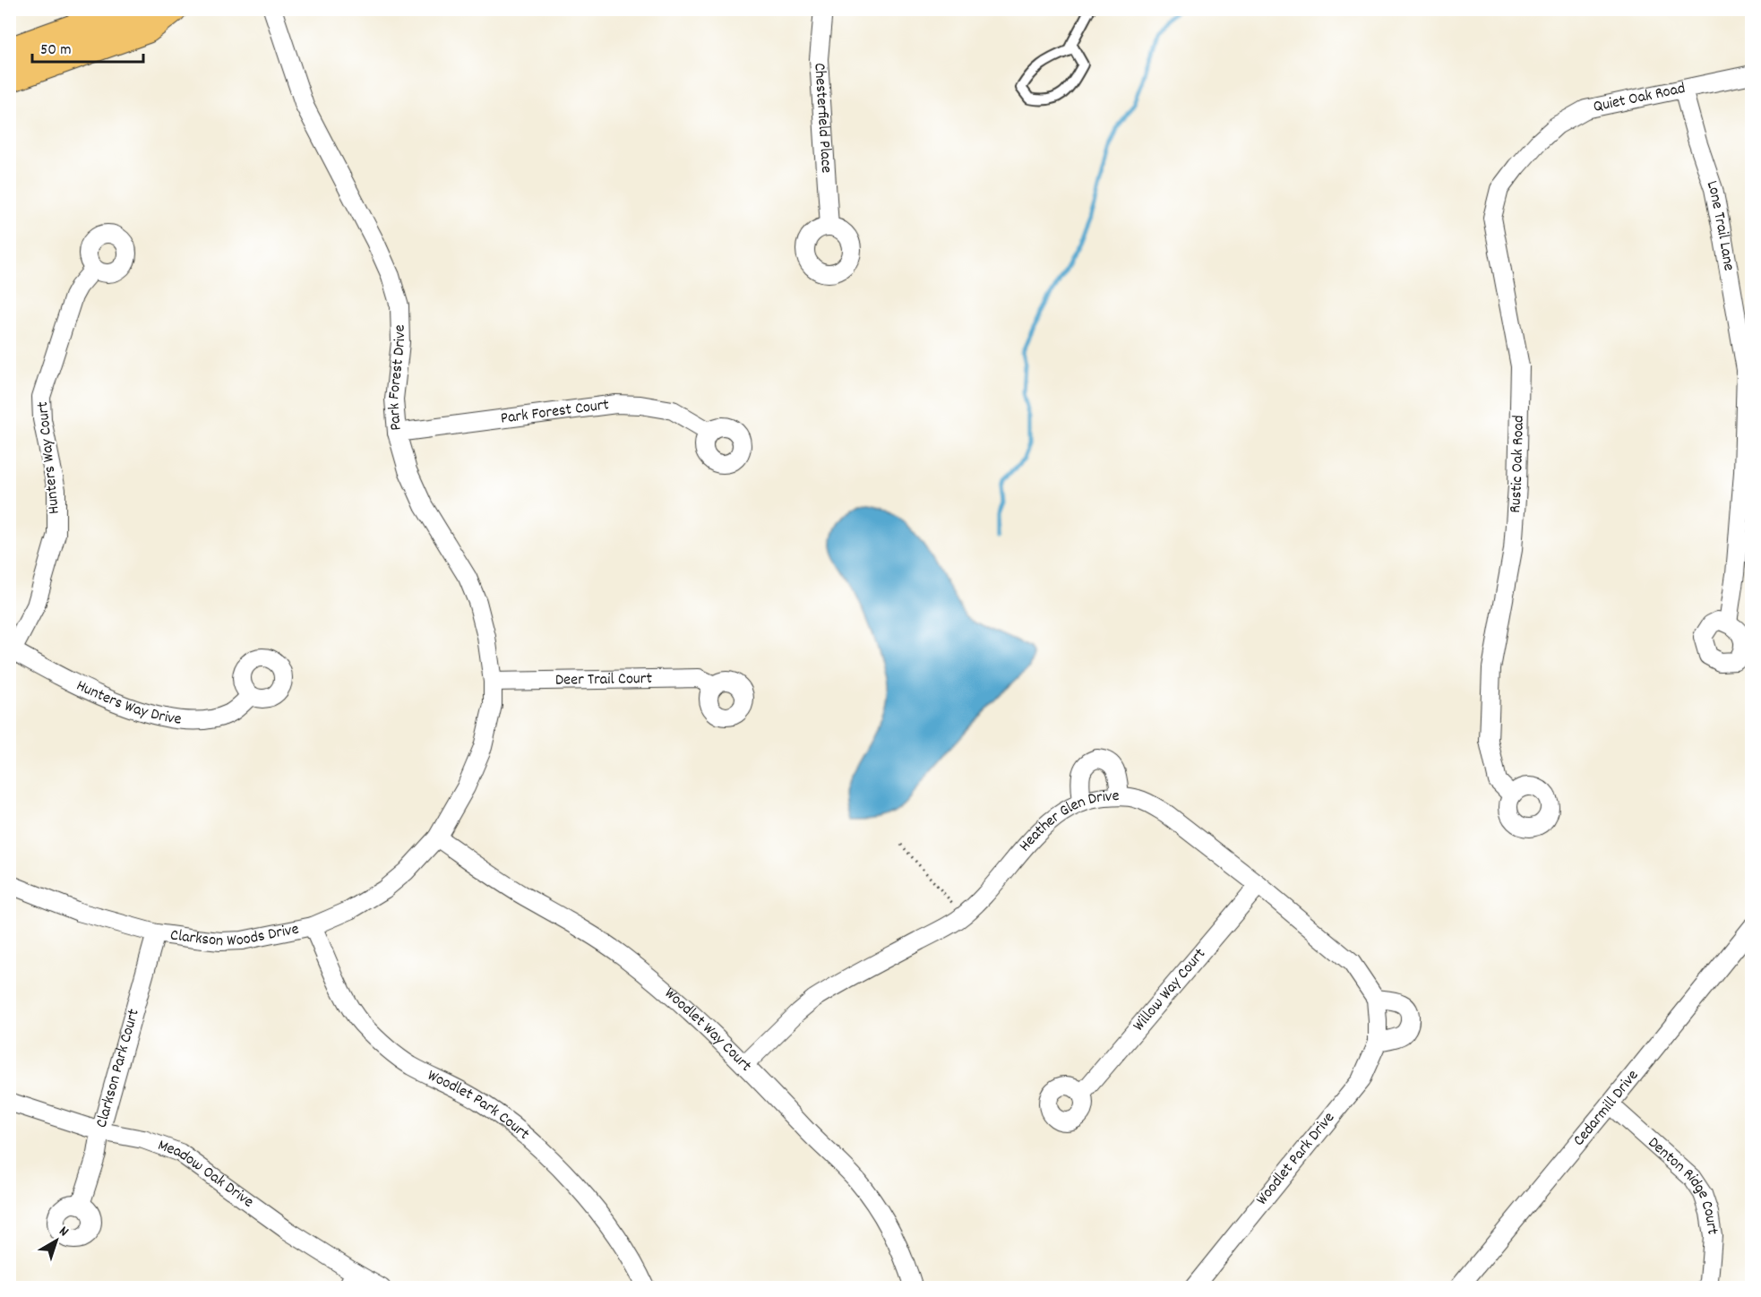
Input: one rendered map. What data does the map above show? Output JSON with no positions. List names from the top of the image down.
{
  "streets": {
    "street": [
      "Quiet Oak Road",
      "Chesterfield Place",
      "Lone Trail Lane",
      "Park Forest Drive",
      "Park Forest Court",
      "Hunters Way Court",
      "Rustic Oak Road",
      "Deer Trail Court",
      "Hunters Way Drive",
      "Heather Glen Drive",
      "Clarkson Woods Drive",
      "Willow Way Court",
      "Woodlet Way Court",
      "Clarkson Park Court",
      "Woodlet Park Court",
      "Cedarmill Drive",
      "Woodlet Park Drive",
      "Meadow Oak Drive",
      "Denton Ridge Court"
    ]
  },
  "crossings": [
    ["Quiet Oak Road", "Lone Trail Lane"],
    ["Quiet Oak Road", "Rustic Oak Road"],
    ["Park Forest Drive", "Park Forest Court"],
    ["Park Forest Drive", "Deer Trail Court"],
    ["Park Forest Drive", "Clarkson Woods Drive"],
    ["Park Forest Drive", "Woodlet Way Court"],
    ["Hunters Way Court", "Hunters Way Drive"],
    ["Heather Glen Drive", "Willow Way Court"],
    ["Heather Glen Drive", "Woodlet Way Court"],
    ["Heather Glen Drive", "Woodlet Park Drive"],
    ["Clarkson Woods Drive", "Woodlet Way Court"],
    ["Clarkson Woods Drive", "Clarkson Park Court"],
    ["Clarkson Woods Drive", "Woodlet Park Court"],
    ["Clarkson Park Court", "Meadow Oak Drive"],
    ["Cedarmill Drive", "Denton Ridge Court"]
  ],
  "scale_bar": "50 m",
  "north": "top right"
}
